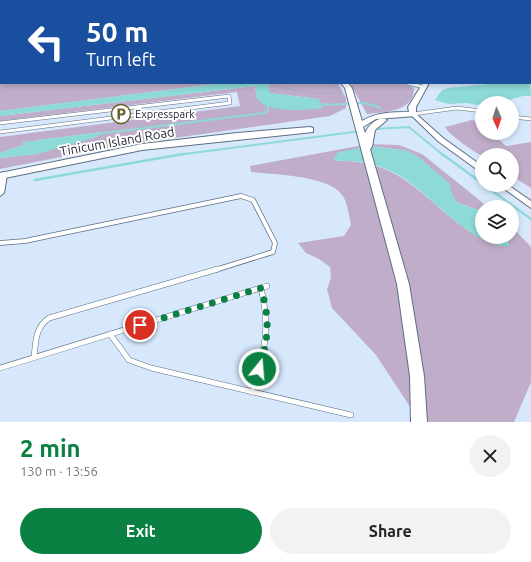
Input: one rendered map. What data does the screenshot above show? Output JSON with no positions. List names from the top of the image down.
{
  "streets": {
    "street": ["Tinicum Island Road"]
  },
  "places": {
    "parking": ["Expresspark"]
  },
  "north": "bottom",
  "page": {
    "turn": ["50 m", "Turn left"],
    "heading": ["2 min", "130 m · 13:56"],
    "buttons": ["Exit", "Share"]
  }
}
